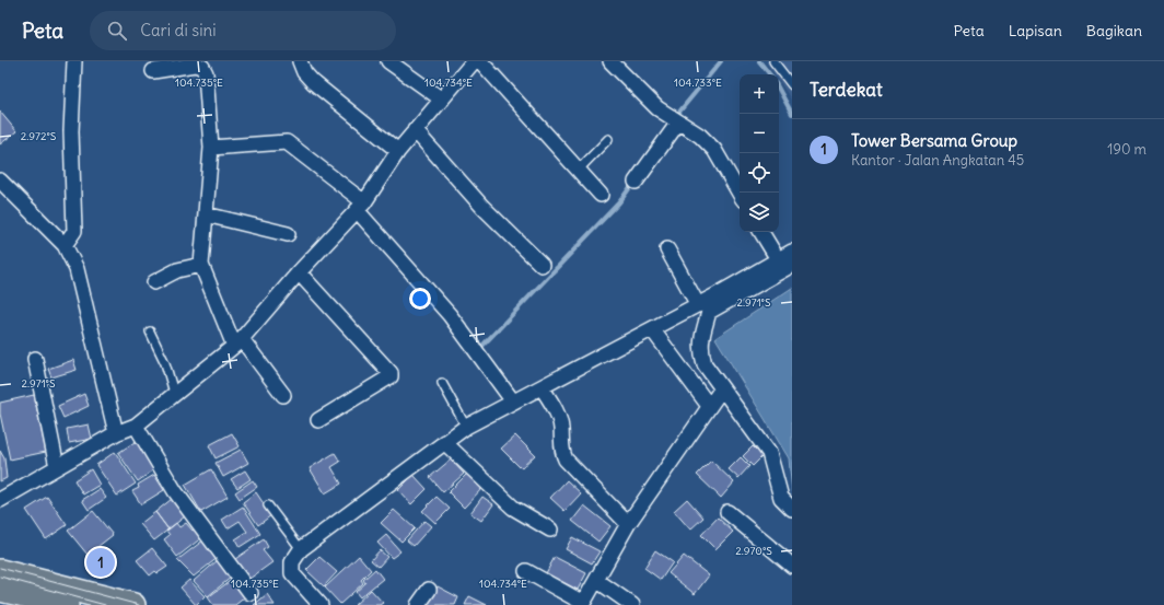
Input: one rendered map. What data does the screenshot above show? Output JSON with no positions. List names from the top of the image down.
{
  "page": {
    "header": "Peta",
    "search": "Cari di sini",
    "nav": ["Peta", "Lapisan", "Bagikan"],
    "heading": "Terdekat",
    "map_buttons": ["+", "−"],
    "list": [
      {
        "mark": "1",
        "name": "Tower Bersama Group",
        "note": "Kantor · Jalan Angkatan 45",
        "value": "190 m"
      }
    ],
    "pins": "1"
  },
  "coordinates": [
    "104.735°E",
    "104.734°E",
    "104.733°E",
    "2.972°S",
    "2.971°S",
    "2.970°S"
  ]
}
